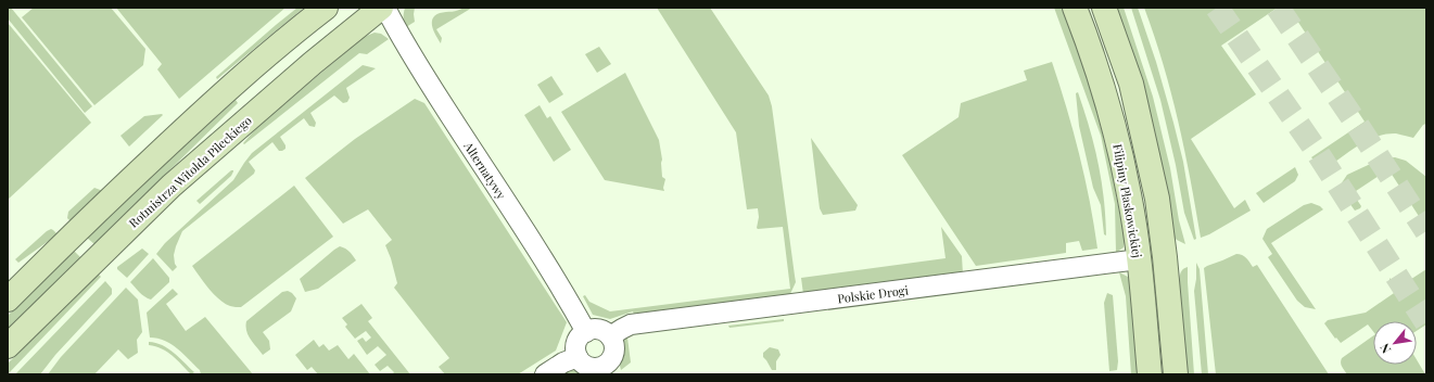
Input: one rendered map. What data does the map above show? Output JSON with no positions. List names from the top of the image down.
{
  "streets": {
    "main road": ["Rotmistrza Witolda Pileckiego", "Filipiny Płaskowickiej"],
    "street": ["Alternatywy", "Polskie Drogi"]
  },
  "crossings": [
    ["Alternatywy", "Polskie Drogi"],
    ["Filipiny Płaskowickiej", "Polskie Drogi"]
  ],
  "north": "bottom left"
}
